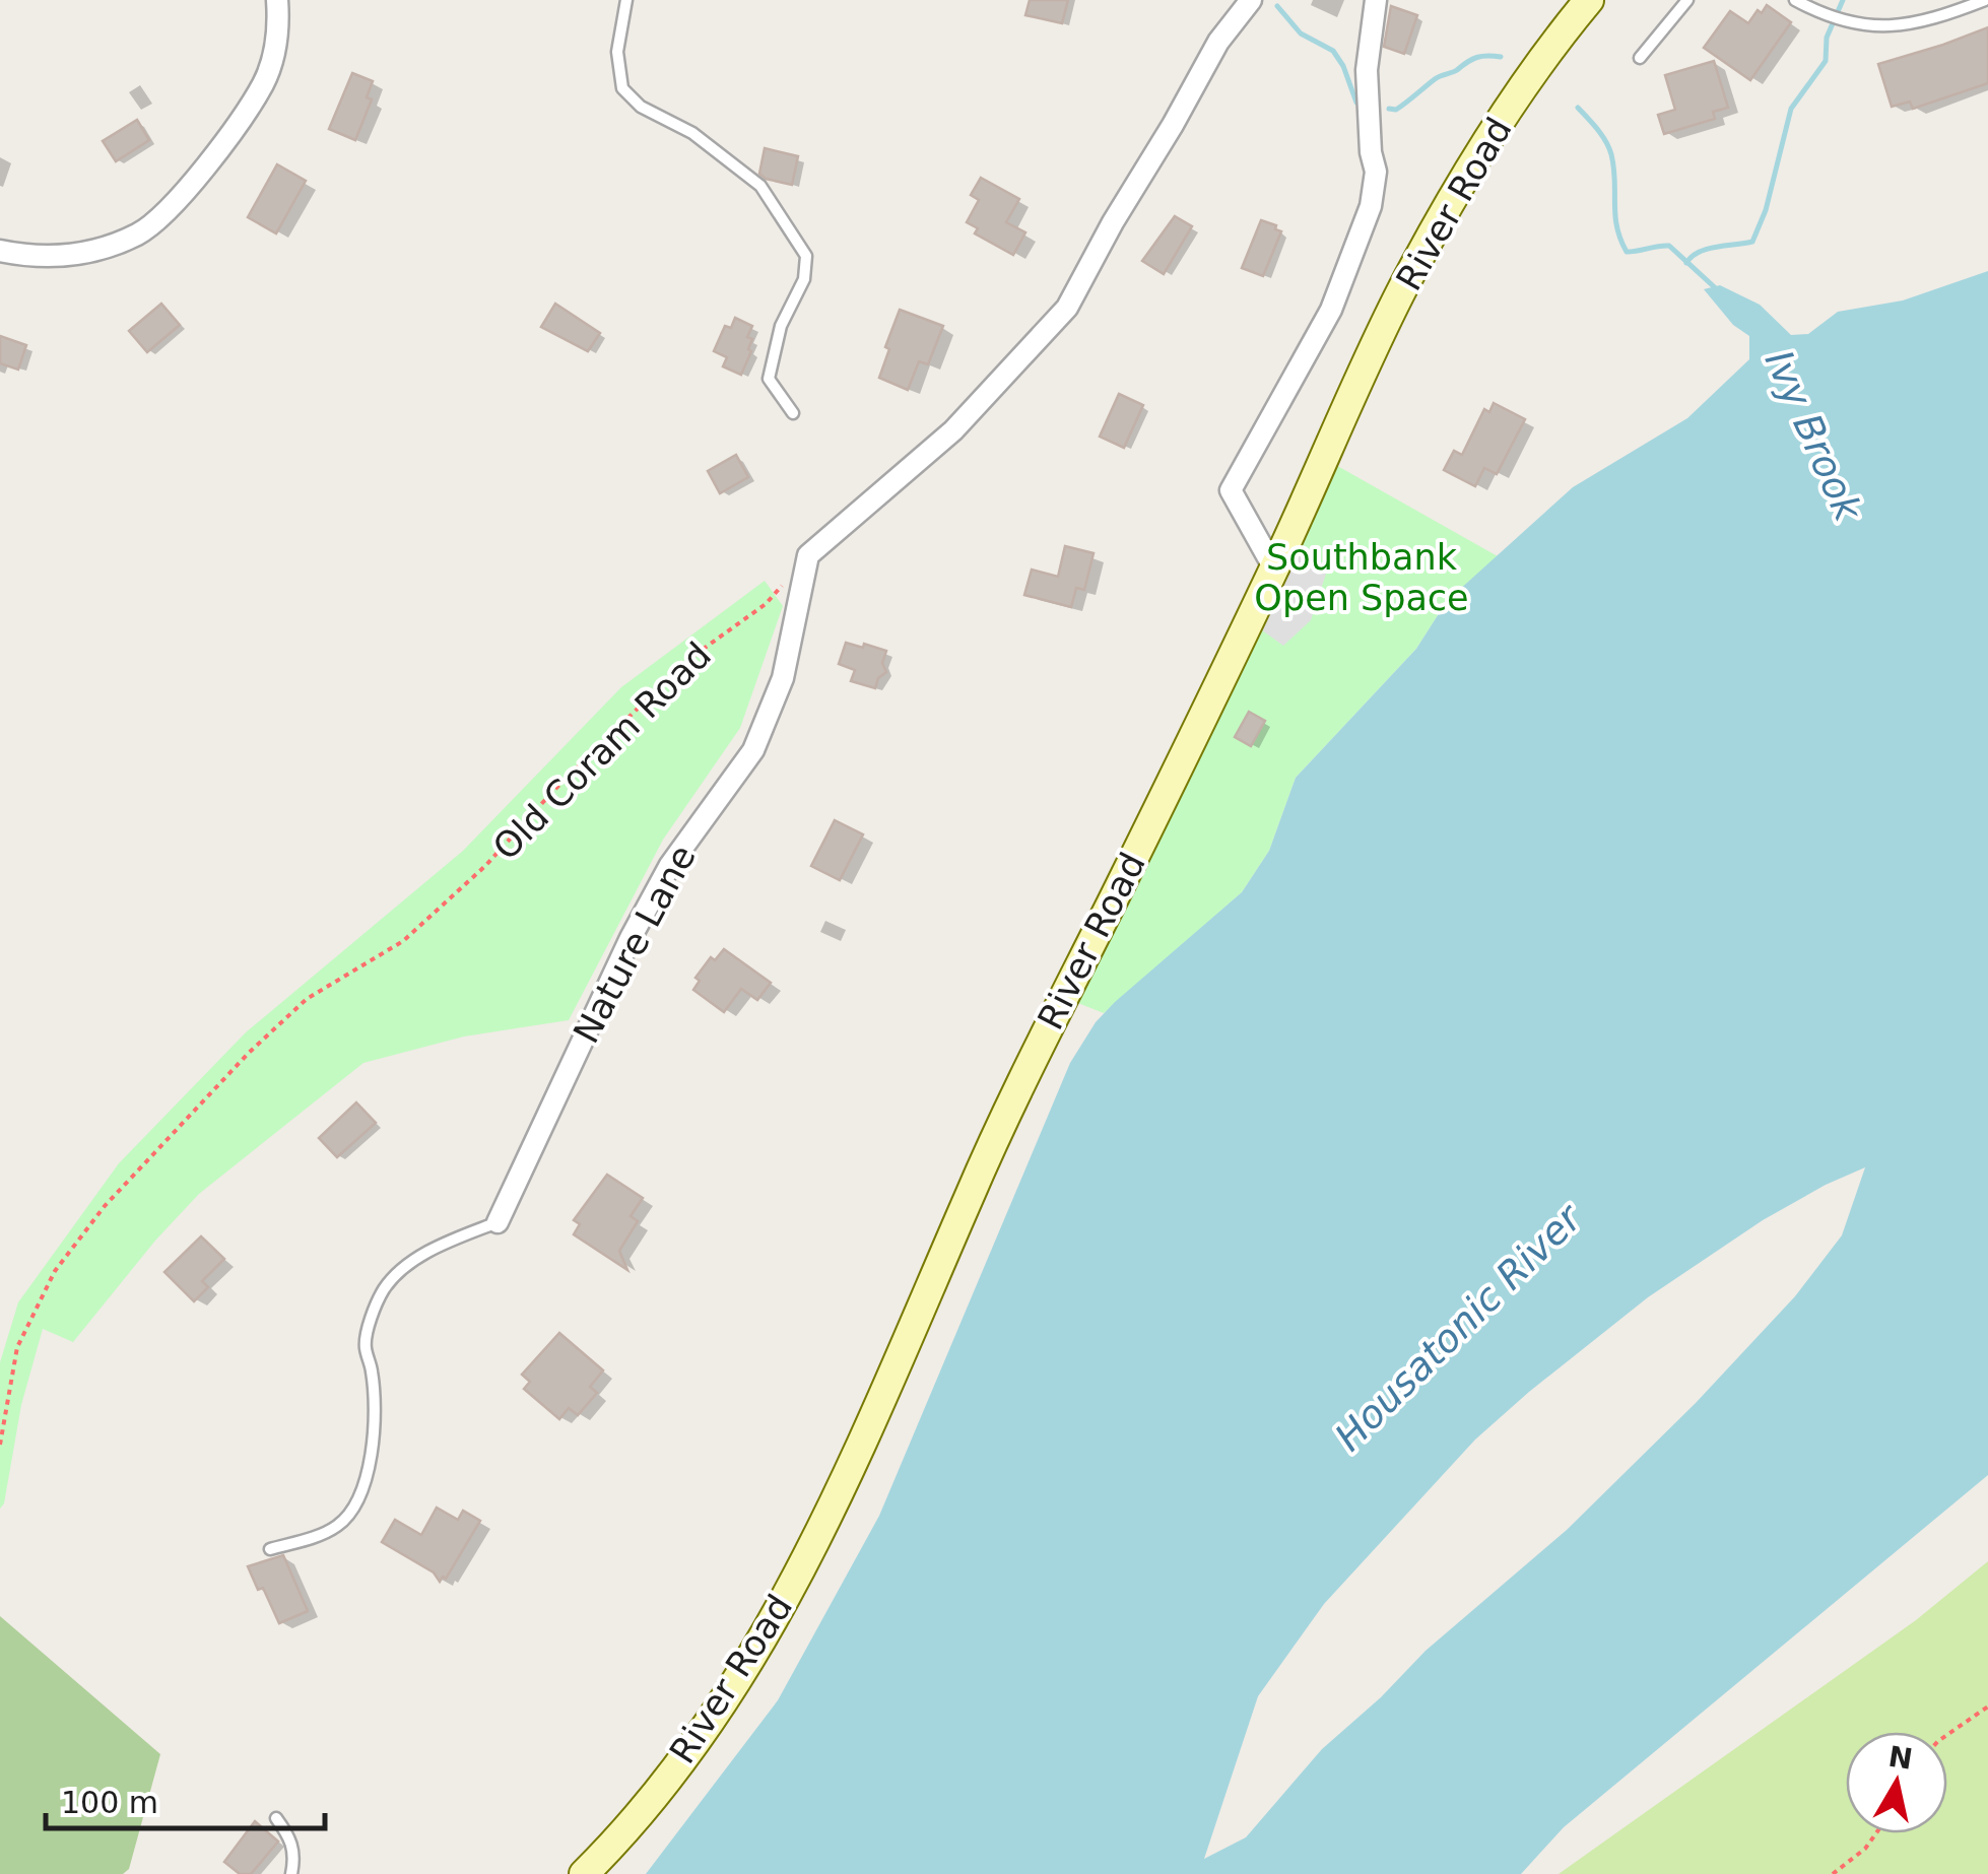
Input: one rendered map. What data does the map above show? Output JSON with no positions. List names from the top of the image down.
{
  "streets": {
    "main road": ["River Road"],
    "street": ["Nature Lane"],
    "path": ["Old Coram Road"]
  },
  "crossings": [
    ["Old Coram Road", "Nature Lane"]
  ],
  "water": ["Ivy Brook", "Housatonic River"],
  "parks": ["Southbank Open Space"],
  "scale_bar": "100 m",
  "north": "top"
}
